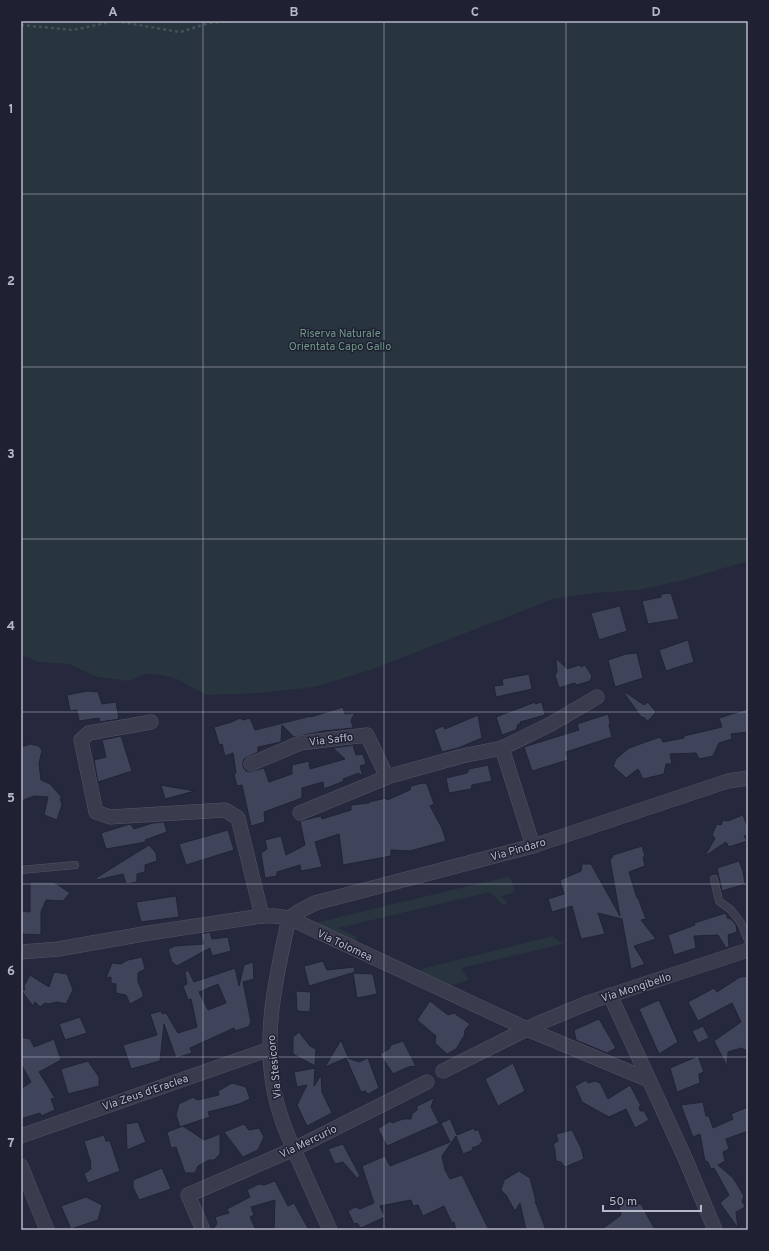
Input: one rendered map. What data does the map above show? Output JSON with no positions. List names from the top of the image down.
{
  "streets": {
    "street": [
      "Via Saffo",
      "Via Pindaro",
      "Via Tolomea",
      "Via Mongibello",
      "Via Stesicoro",
      "Via Zeus d'Eraclea",
      "Via Mercurio"
    ]
  },
  "crossings": [
    ["Via Pindaro", "Via Tolomea"],
    ["Via Pindaro", "Via Stesicoro"],
    ["Via Tolomea", "Via Mongibello"],
    ["Via Tolomea", "Via Stesicoro"],
    ["Via Stesicoro", "Via Zeus d'Eraclea"],
    ["Via Stesicoro", "Via Mercurio"]
  ],
  "parks": ["Riserva Naturale Orientata Capo Gallo"],
  "scale_bar": "50 m",
  "grid": {
    "columns": [
      "A",
      "B",
      "C",
      "D"
    ],
    "rows": [
      "1",
      "2",
      "3",
      "4",
      "5",
      "6",
      "7"
    ]
  }
}
